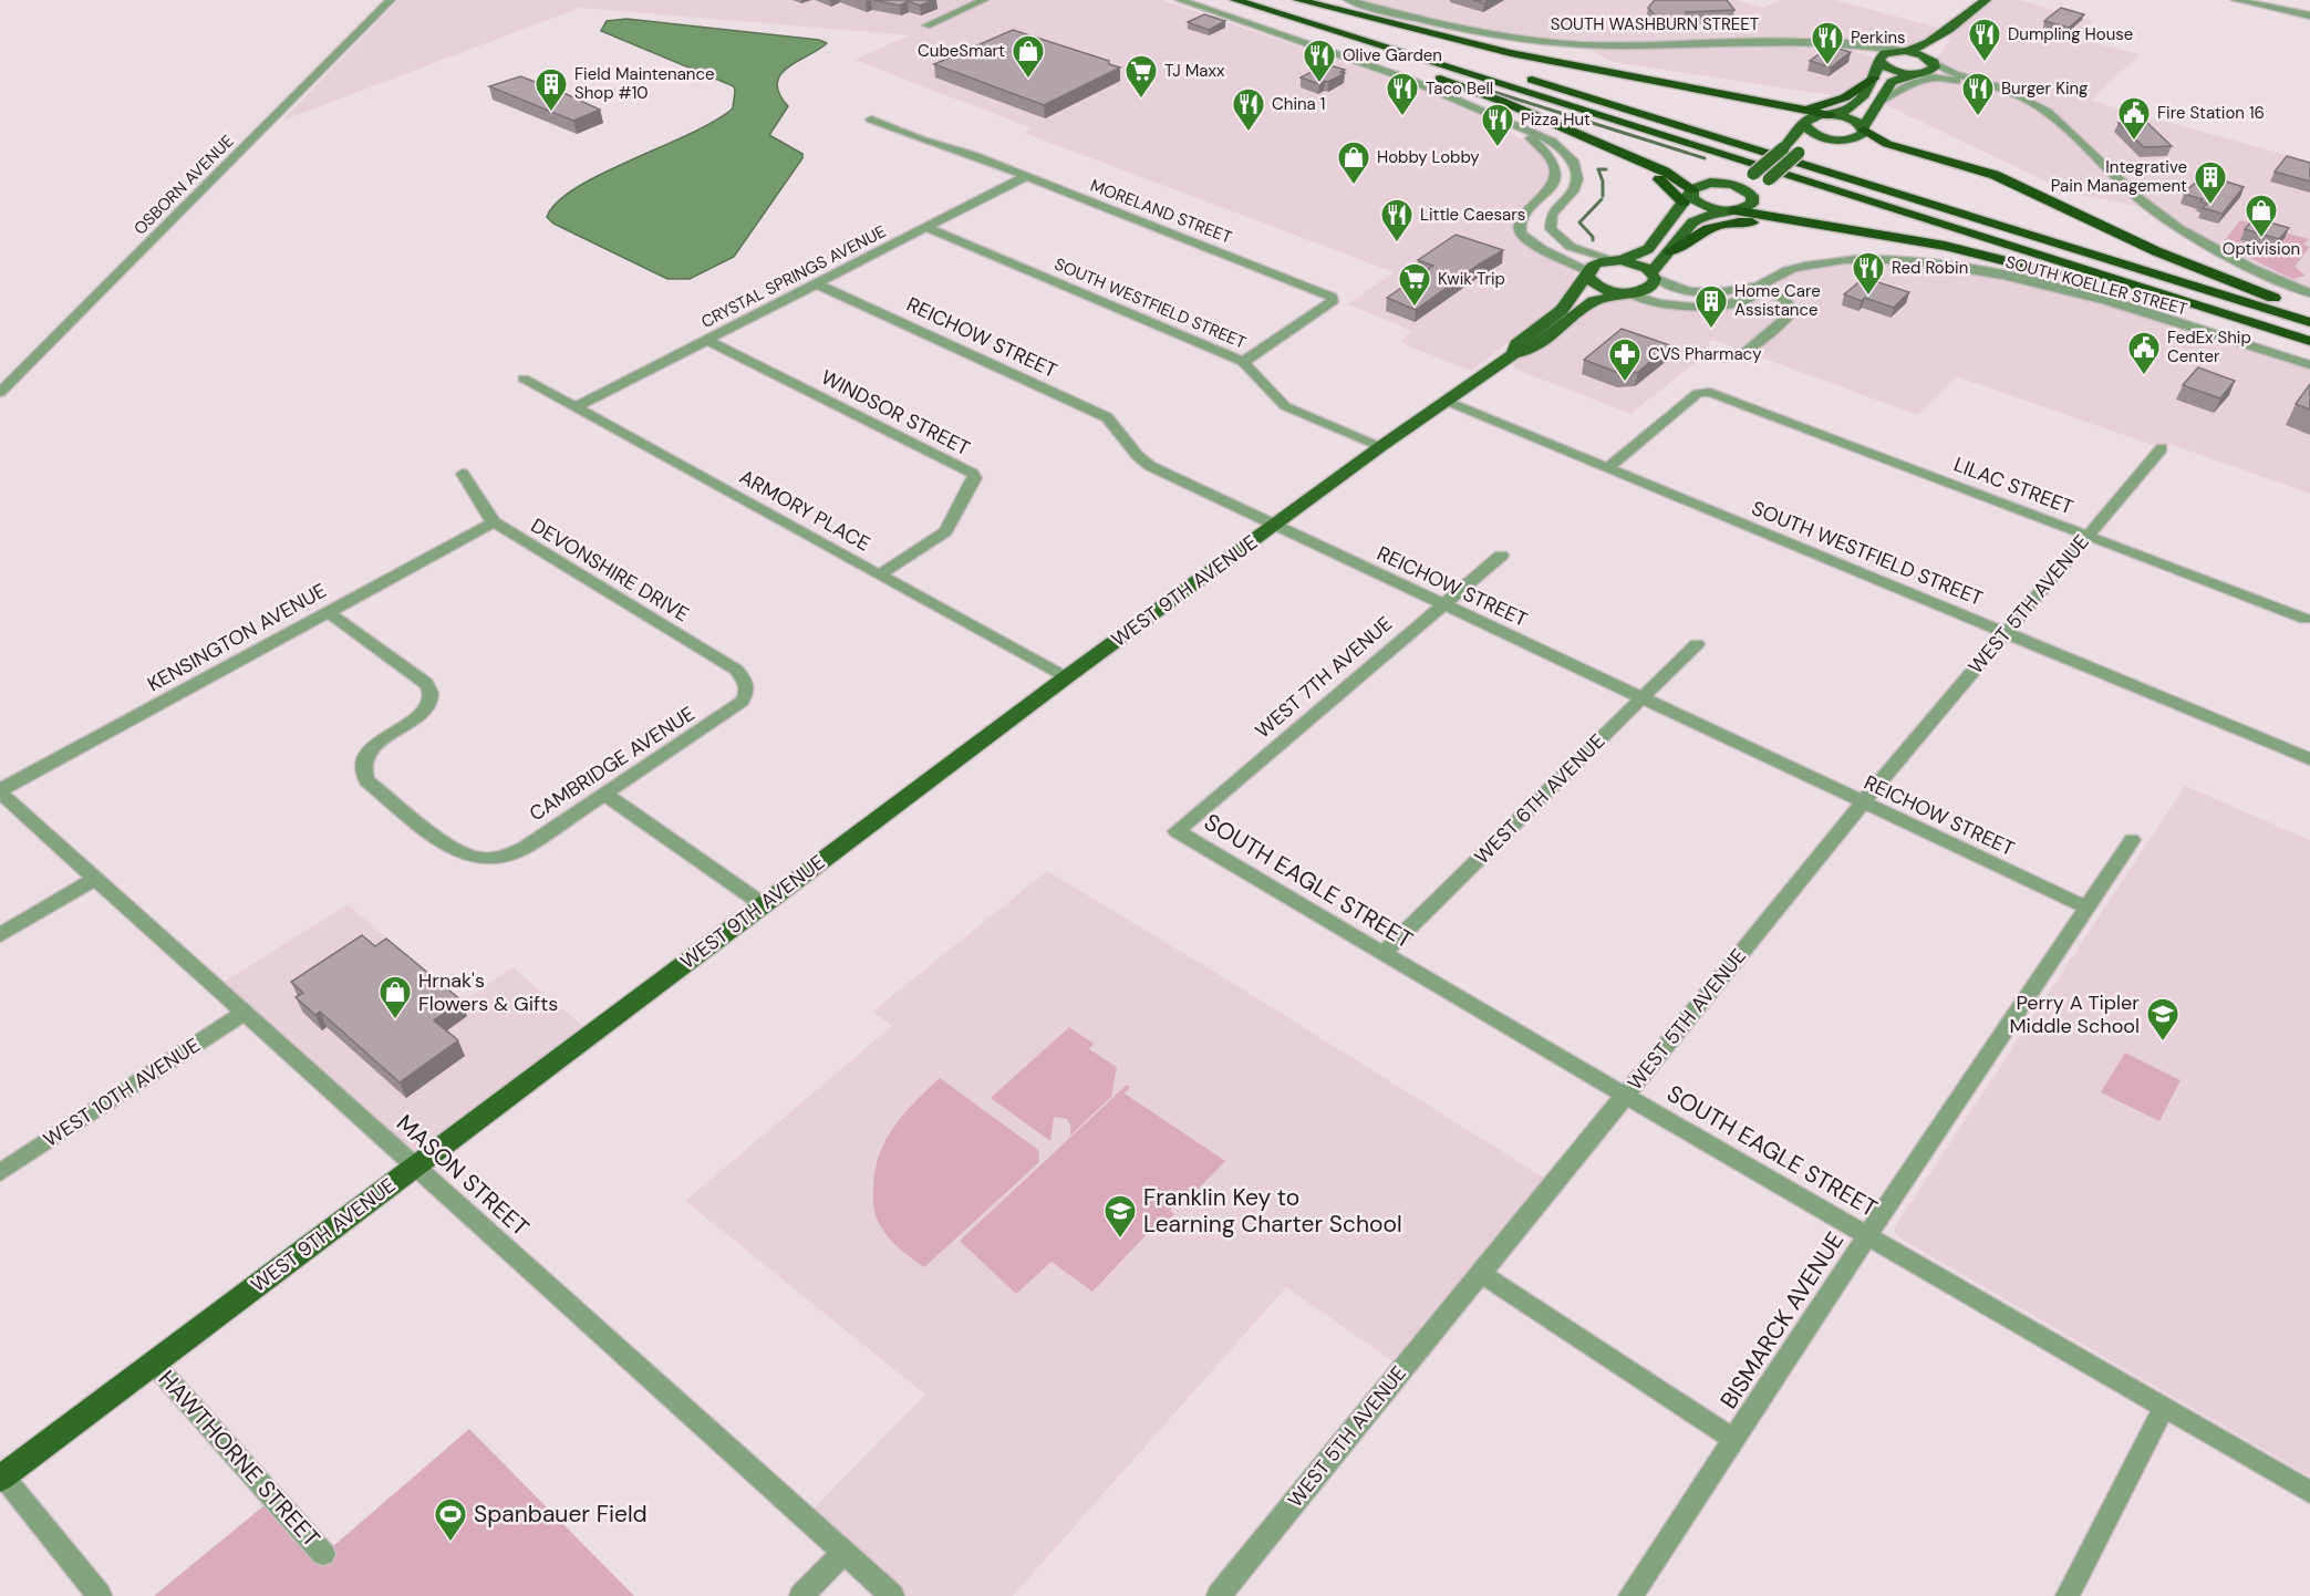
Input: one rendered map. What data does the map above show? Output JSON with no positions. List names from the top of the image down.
{
  "streets": {
    "main road": ["WEST 9TH AVENUE"],
    "street": [
      "SOUTH WASHBURN STREET",
      "OSBORN AVENUE",
      "MORELAND STREET",
      "CRYSTAL SPRINGS AVENUE",
      "SOUTH KOELLER STREET",
      "SOUTH WESTFIELD STREET",
      "REICHOW STREET",
      "WINDSOR STREET",
      "LILAC STREET",
      "ARMORY PLACE",
      "DEVONSHIRE DRIVE",
      "WEST 5TH AVENUE",
      "KENSINGTON AVENUE",
      "WEST 7TH AVENUE",
      "CAMBRIDGE AVENUE",
      "WEST 6TH AVENUE",
      "SOUTH EAGLE STREET",
      "WEST 10TH AVENUE",
      "MASON STREET",
      "BISMARCK AVENUE",
      "HAWTHORNE STREET"
    ]
  },
  "crossings": [
    ["MORELAND STREET", "CRYSTAL SPRINGS AVENUE"],
    ["MORELAND STREET", "SOUTH WESTFIELD STREET"],
    ["CRYSTAL SPRINGS AVENUE", "SOUTH WESTFIELD STREET"],
    ["CRYSTAL SPRINGS AVENUE", "REICHOW STREET"],
    ["CRYSTAL SPRINGS AVENUE", "WINDSOR STREET"],
    ["CRYSTAL SPRINGS AVENUE", "ARMORY PLACE"],
    ["SOUTH KOELLER STREET", "WEST 9TH AVENUE"],
    ["SOUTH WESTFIELD STREET", "LILAC STREET"],
    ["SOUTH WESTFIELD STREET", "WEST 9TH AVENUE"],
    ["SOUTH WESTFIELD STREET", "WEST 5TH AVENUE"],
    ["REICHOW STREET", "WEST 9TH AVENUE"],
    ["REICHOW STREET", "WEST 5TH AVENUE"],
    ["REICHOW STREET", "WEST 7TH AVENUE"],
    ["REICHOW STREET", "WEST 6TH AVENUE"],
    ["REICHOW STREET", "BISMARCK AVENUE"],
    ["WINDSOR STREET", "ARMORY PLACE"],
    ["LILAC STREET", "WEST 5TH AVENUE"],
    ["ARMORY PLACE", "WEST 9TH AVENUE"],
    ["DEVONSHIRE DRIVE", "KENSINGTON AVENUE"],
    ["DEVONSHIRE DRIVE", "CAMBRIDGE AVENUE"],
    ["WEST 9TH AVENUE", "MASON STREET"],
    ["WEST 9TH AVENUE", "HAWTHORNE STREET"],
    ["WEST 5TH AVENUE", "SOUTH EAGLE STREET"],
    ["KENSINGTON AVENUE", "CAMBRIDGE AVENUE"],
    ["KENSINGTON AVENUE", "MASON STREET"],
    ["WEST 7TH AVENUE", "SOUTH EAGLE STREET"],
    ["WEST 6TH AVENUE", "SOUTH EAGLE STREET"],
    ["SOUTH EAGLE STREET", "BISMARCK AVENUE"],
    ["WEST 10TH AVENUE", "MASON STREET"]
  ],
  "places": {
    "restaurant": [
      "Dumpling House",
      "Perkins",
      "Olive Garden",
      "Taco Bell",
      "Burger King",
      "China 1",
      "Pizza Hut",
      "Little Caesars",
      "Red Robin"
    ],
    "shop": [
      "CubeSmart",
      "Hobby Lobby",
      "Optivision",
      "Hrnak's Flowers & Gifts"
    ],
    "supermarket": ["TJ Maxx", "Kwik Trip"],
    "building": ["Field Maintenance Shop #10", "Integrative Pain Management", "Home Care Assistance"],
    "public building": ["Fire Station 16", "FedEx Ship Center"],
    "pharmacy": ["CVS Pharmacy"],
    "school or university": ["Perry A Tipler Middle School", "Franklin Key to Learning Charter School"],
    "sports": ["Spanbauer Field"]
  }
}
